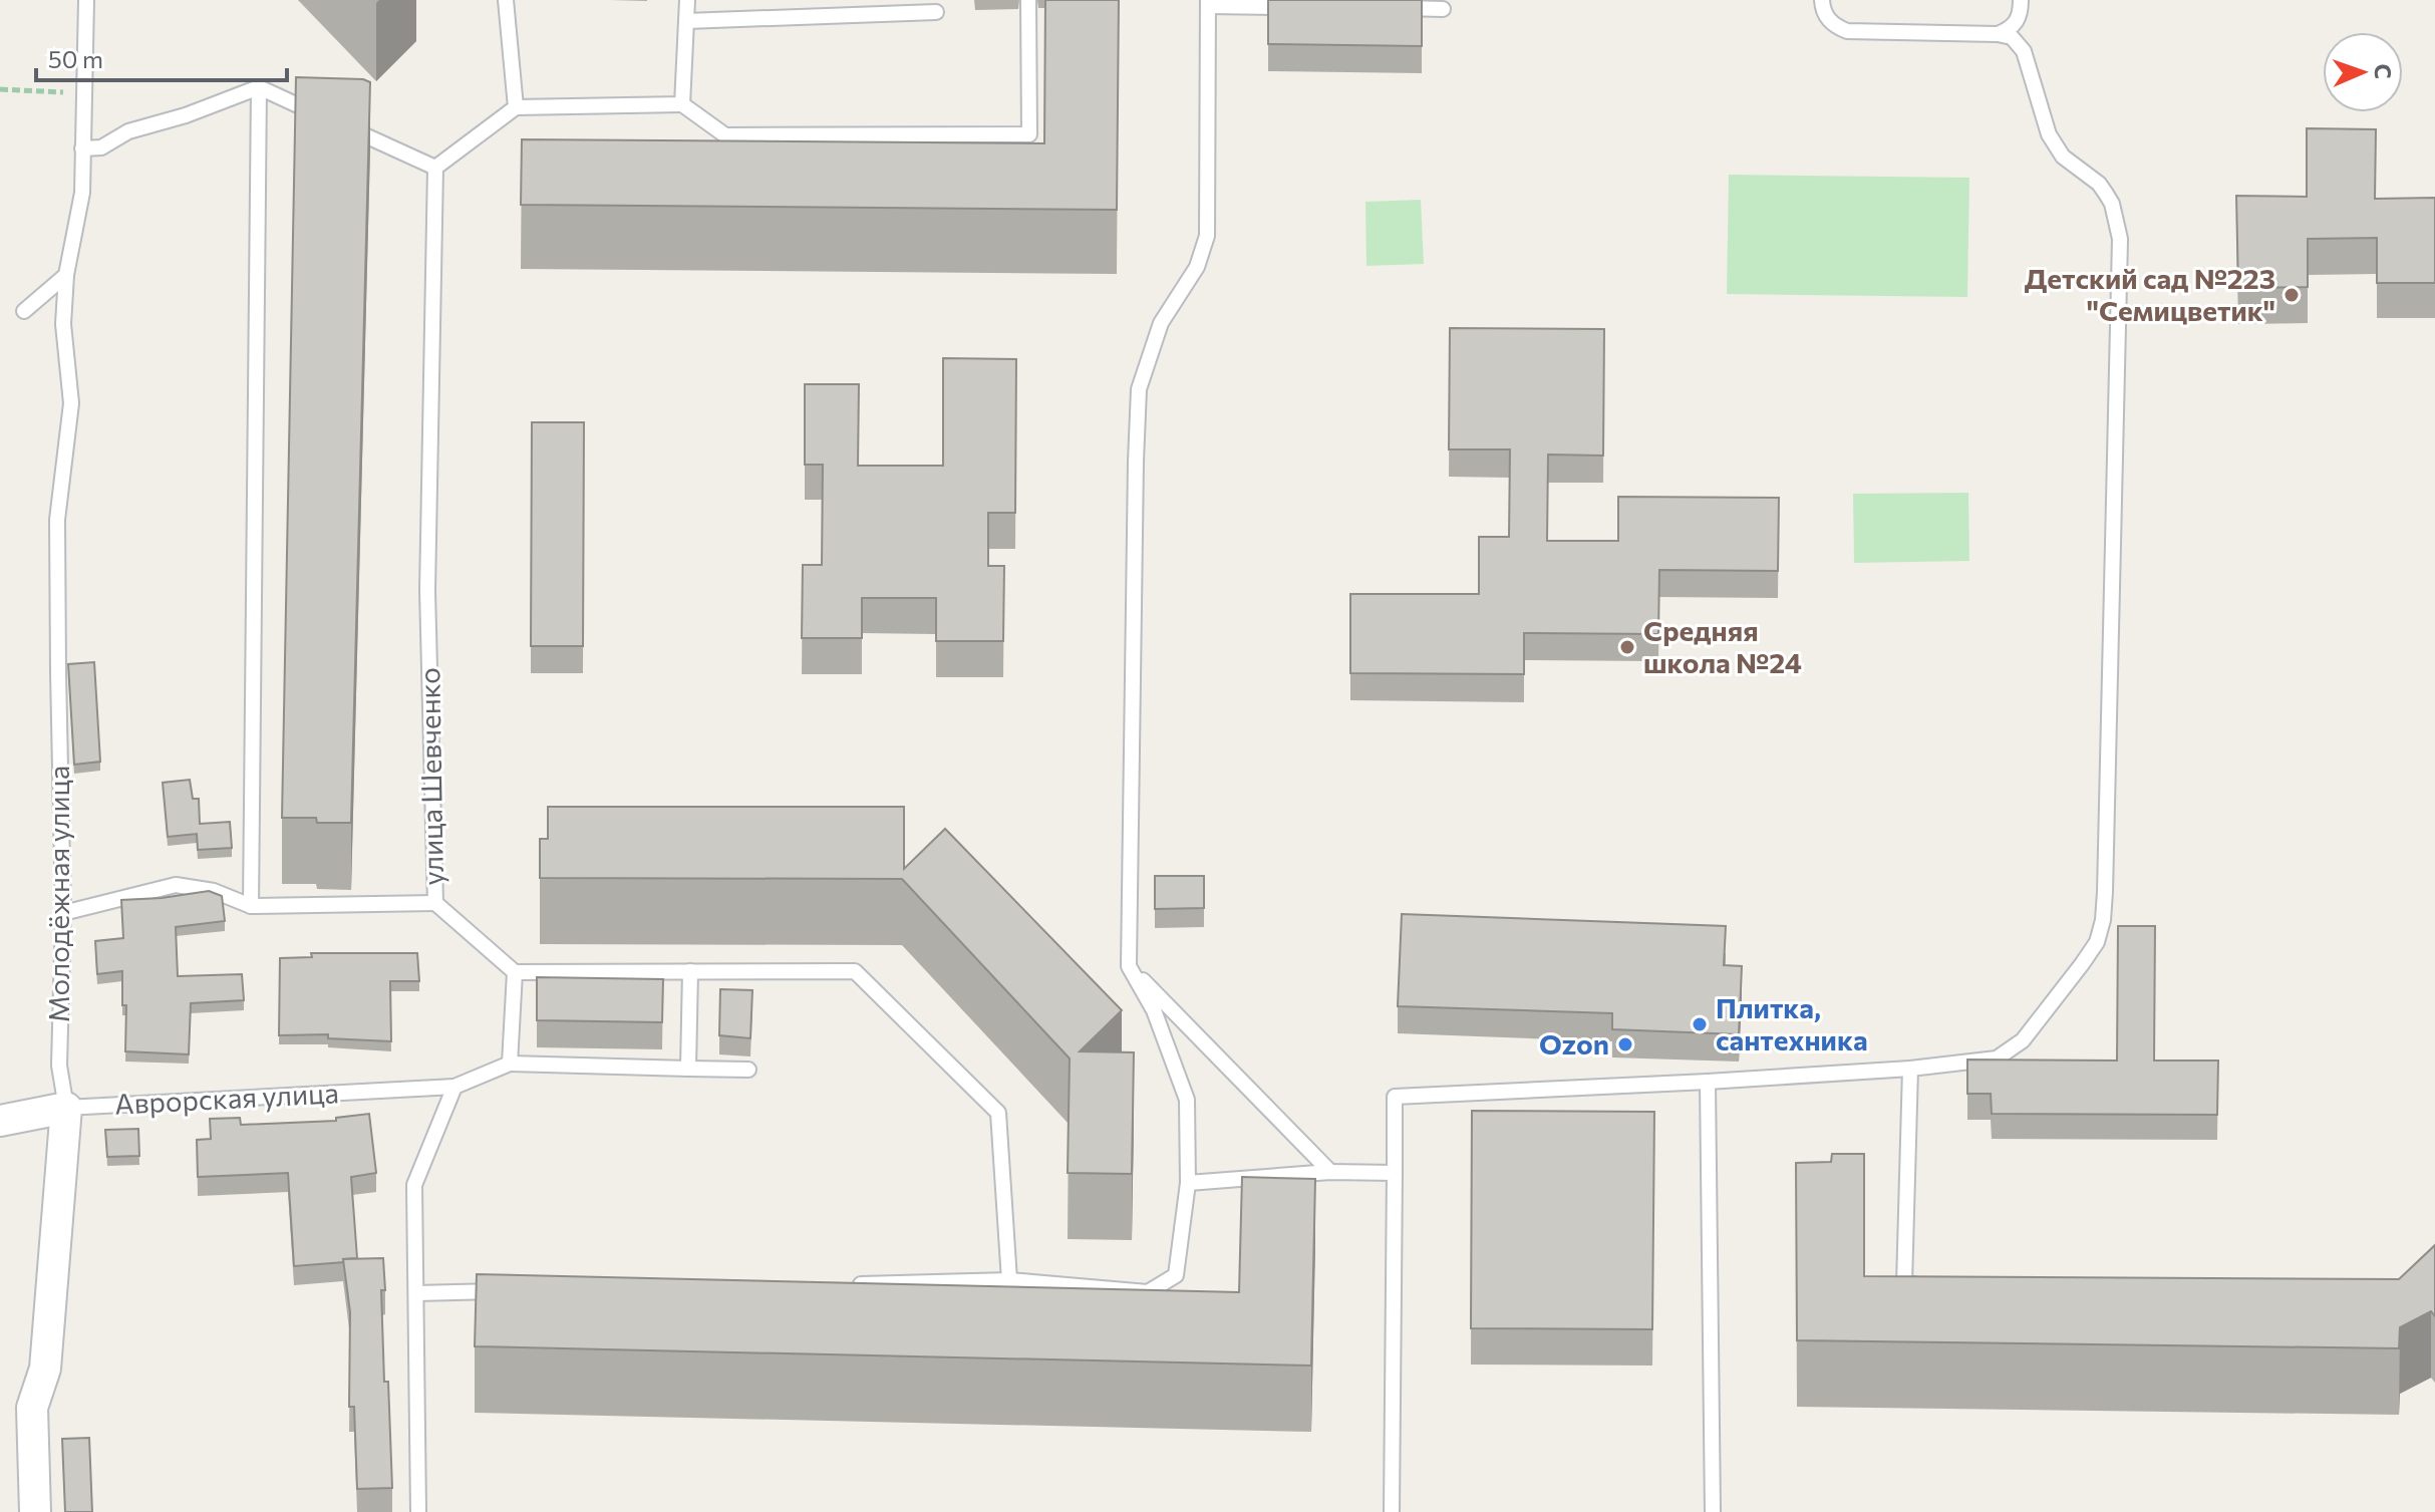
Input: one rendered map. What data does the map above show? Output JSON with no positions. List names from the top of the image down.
{
  "streets": {
    "street": ["Молодёжная улица", "Аврорская улица"],
    "lane": ["улица Шевченко"]
  },
  "crossings": [
    ["Молодёжная улица", "Аврорская улица"]
  ],
  "places": [
    "Детский сад №223 \"Семицветик\"",
    "Средняя школа №24",
    "Плитка, сантехника",
    "Ozon"
  ],
  "scale_bar": "50 m",
  "north": "right"
}
